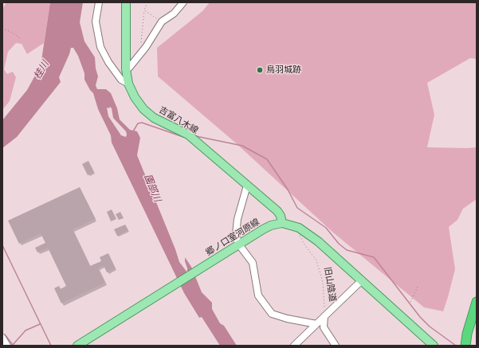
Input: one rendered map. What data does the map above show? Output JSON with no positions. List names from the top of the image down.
{
  "streets": {
    "main road": ["吉富八木線", "郷ノ口室河原線"],
    "path": ["旧山陰道"]
  },
  "crossings": [
    ["吉富八木線", "郷ノ口室河原線"]
  ],
  "water": ["桂川", "園部川"],
  "places": ["鳥羽城跡"]
}
